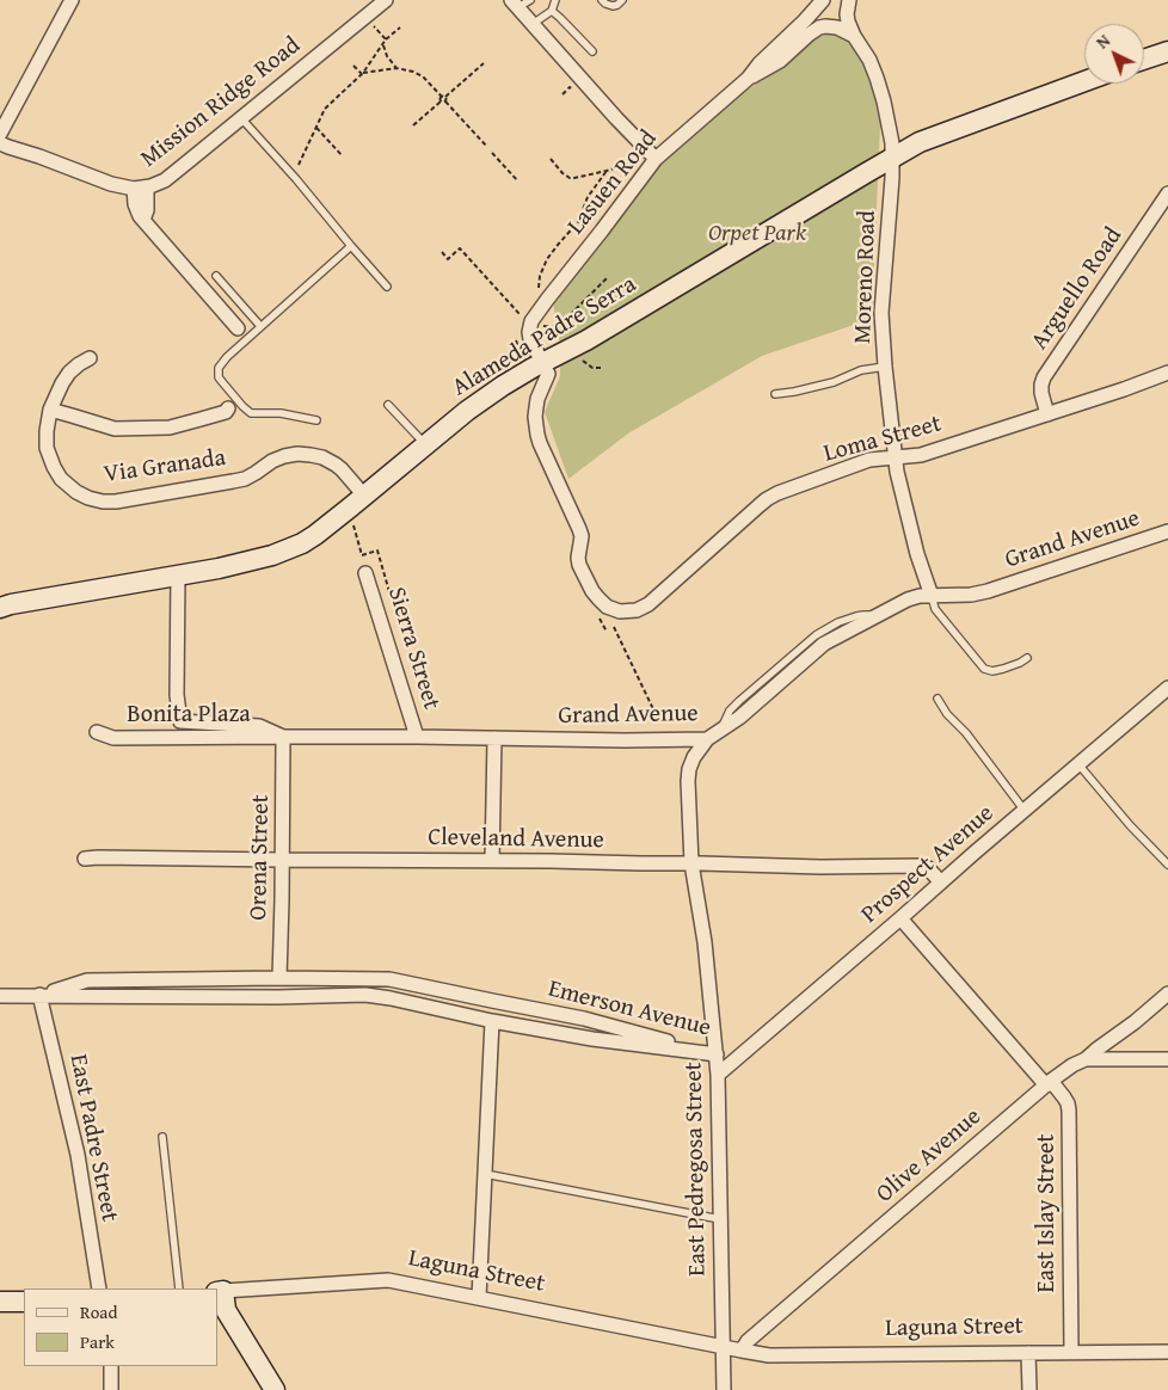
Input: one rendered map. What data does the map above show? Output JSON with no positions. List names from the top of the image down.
{
  "streets": {
    "street": [
      "Mission Ridge Road",
      "Lasuen Road",
      "Moreno Road",
      "Arguello Road",
      "Alameda Padre Serra",
      "Loma Street",
      "Via Granada",
      "Grand Avenue",
      "Sierra Street",
      "Bonita Plaza",
      "Cleveland Avenue",
      "Orena Street",
      "Prospect Avenue",
      "Emerson Avenue",
      "East Padre Street",
      "Olive Avenue",
      "East Pedregosa Street",
      "East Islay Street",
      "Laguna Street"
    ]
  },
  "crossings": [
    ["Moreno Road", "Alameda Padre Serra"],
    ["Moreno Road", "Loma Street"],
    ["Moreno Road", "Grand Avenue"],
    ["Arguello Road", "Loma Street"],
    ["Alameda Padre Serra", "Loma Street"],
    ["Alameda Padre Serra", "Via Granada"],
    ["Alameda Padre Serra", "Grand Avenue"],
    ["Grand Avenue", "Sierra Street"],
    ["Grand Avenue", "Bonita Plaza"],
    ["Grand Avenue", "Orena Street"],
    ["Grand Avenue", "East Pedregosa Street"],
    ["Bonita Plaza", "Orena Street"],
    ["Cleveland Avenue", "Orena Street"],
    ["Cleveland Avenue", "Prospect Avenue"],
    ["Cleveland Avenue", "East Pedregosa Street"],
    ["Orena Street", "Emerson Avenue"],
    ["Prospect Avenue", "East Pedregosa Street"],
    ["Prospect Avenue", "East Islay Street"],
    ["Emerson Avenue", "East Padre Street"],
    ["Emerson Avenue", "East Pedregosa Street"],
    ["Olive Avenue", "East Islay Street"],
    ["Olive Avenue", "Laguna Street"],
    ["East Pedregosa Street", "Laguna Street"],
    ["East Islay Street", "Laguna Street"]
  ],
  "parks": ["Orpet Park"],
  "legend": ["Road", "Park"],
  "north": "top left"
}
